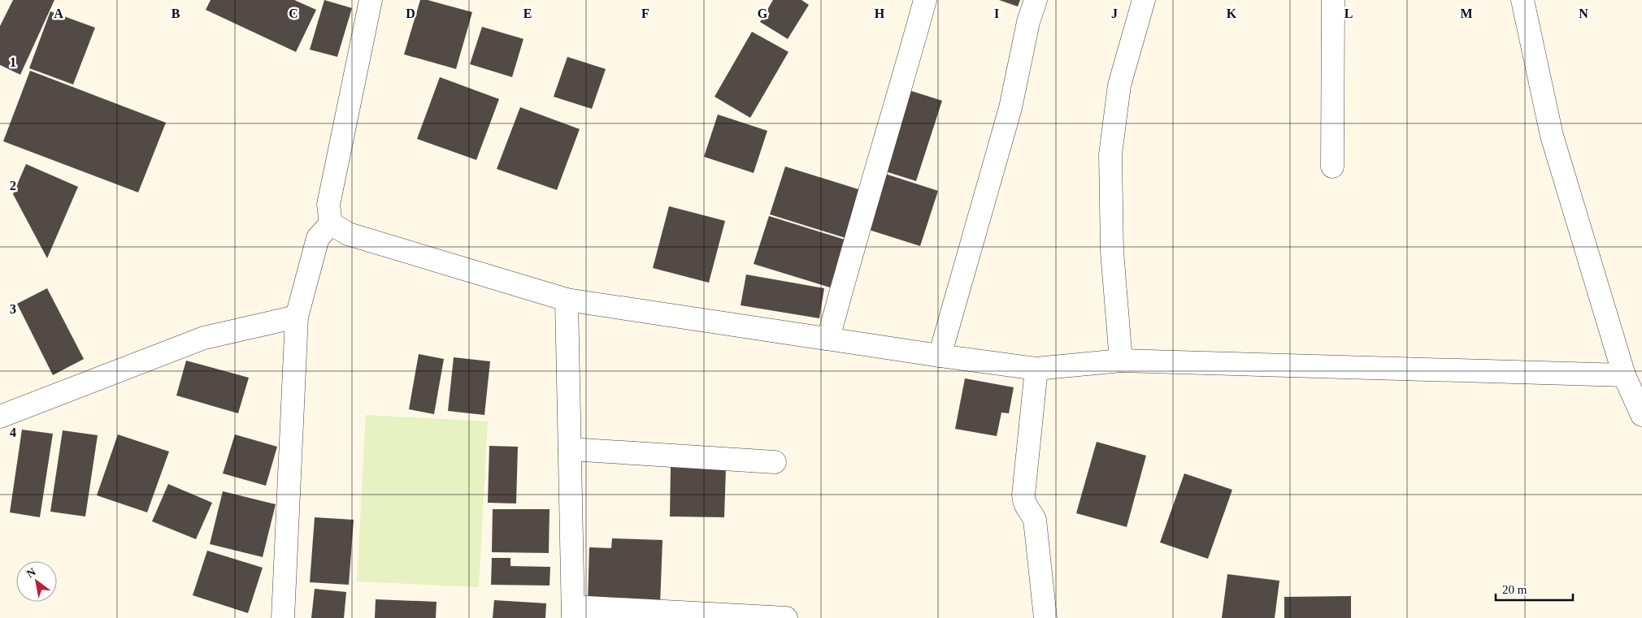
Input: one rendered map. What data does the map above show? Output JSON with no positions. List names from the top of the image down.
{
  "scale_bar": "20 m",
  "north": "top left",
  "grid": {
    "columns": [
      "A",
      "B",
      "C",
      "D",
      "E",
      "F",
      "G",
      "H",
      "I",
      "J",
      "K",
      "L",
      "M",
      "N"
    ],
    "rows": [
      "1",
      "2",
      "3",
      "4"
    ]
  }
}
